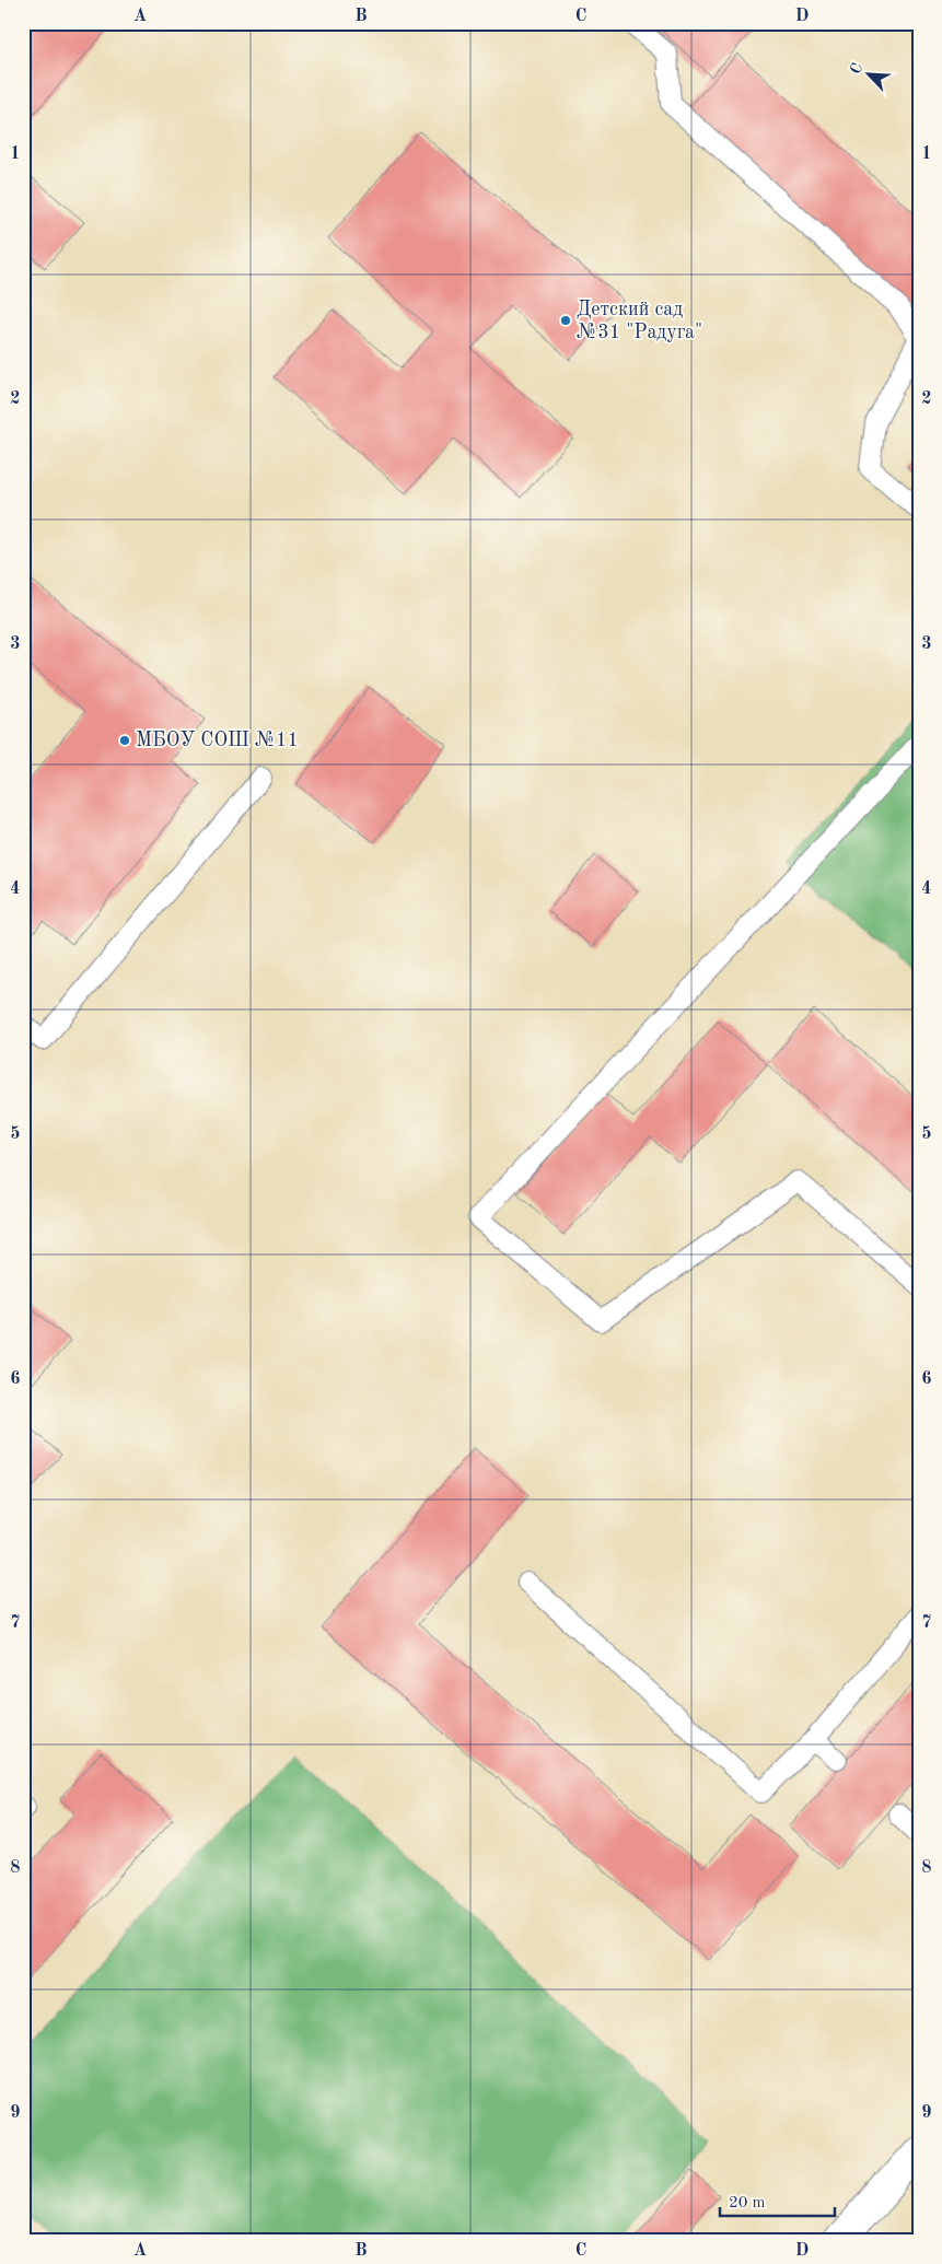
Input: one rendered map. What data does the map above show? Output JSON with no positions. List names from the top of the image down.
{
  "places": ["Детский сад №31 \"Радуга\"", "МБОУ СОШ №11"],
  "scale_bar": "20 m",
  "north": "top left",
  "grid": {
    "columns": [
      "A",
      "B",
      "C",
      "D"
    ],
    "rows": [
      "1",
      "2",
      "3",
      "4",
      "5",
      "6",
      "7",
      "8",
      "9"
    ]
  }
}
